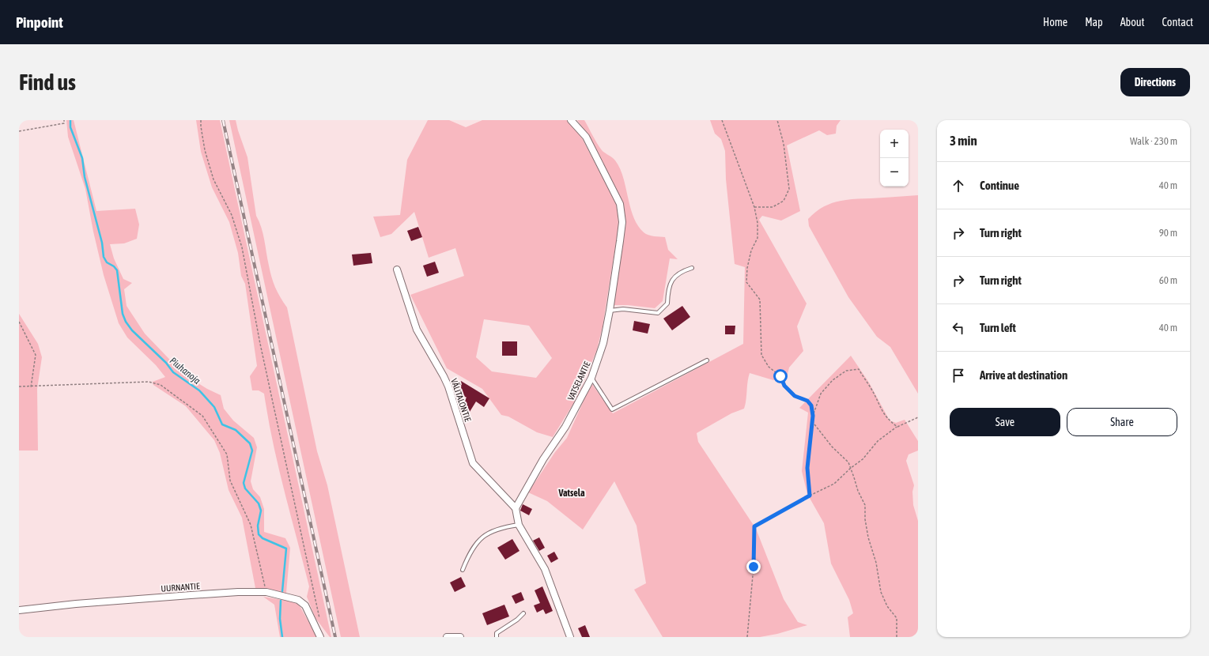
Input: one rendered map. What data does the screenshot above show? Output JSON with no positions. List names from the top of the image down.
{
  "streets": {
    "street": ["VATSELANTIE", "VÄLITALONTIE", "UURNANTIE"]
  },
  "crossings": [
    ["VATSELANTIE", "VÄLITALONTIE"]
  ],
  "districts": ["Vatsela"],
  "water": ["Piuhanoja"],
  "page": {
    "header": "Pinpoint",
    "nav": [
      "Home",
      "Map",
      "About",
      "Contact"
    ],
    "buttons": [
      "Directions",
      ["Save", "Share"]
    ],
    "title": "Find us",
    "heading": ["3 min", "Walk · 230 m"],
    "map_buttons": ["+", "−"],
    "list": [
      ["Continue", "40 m"],
      ["Turn right", "90 m"],
      ["Turn right", "60 m"],
      ["Turn left", "40 m"],
      "Arrive at destination"
    ]
  }
}
